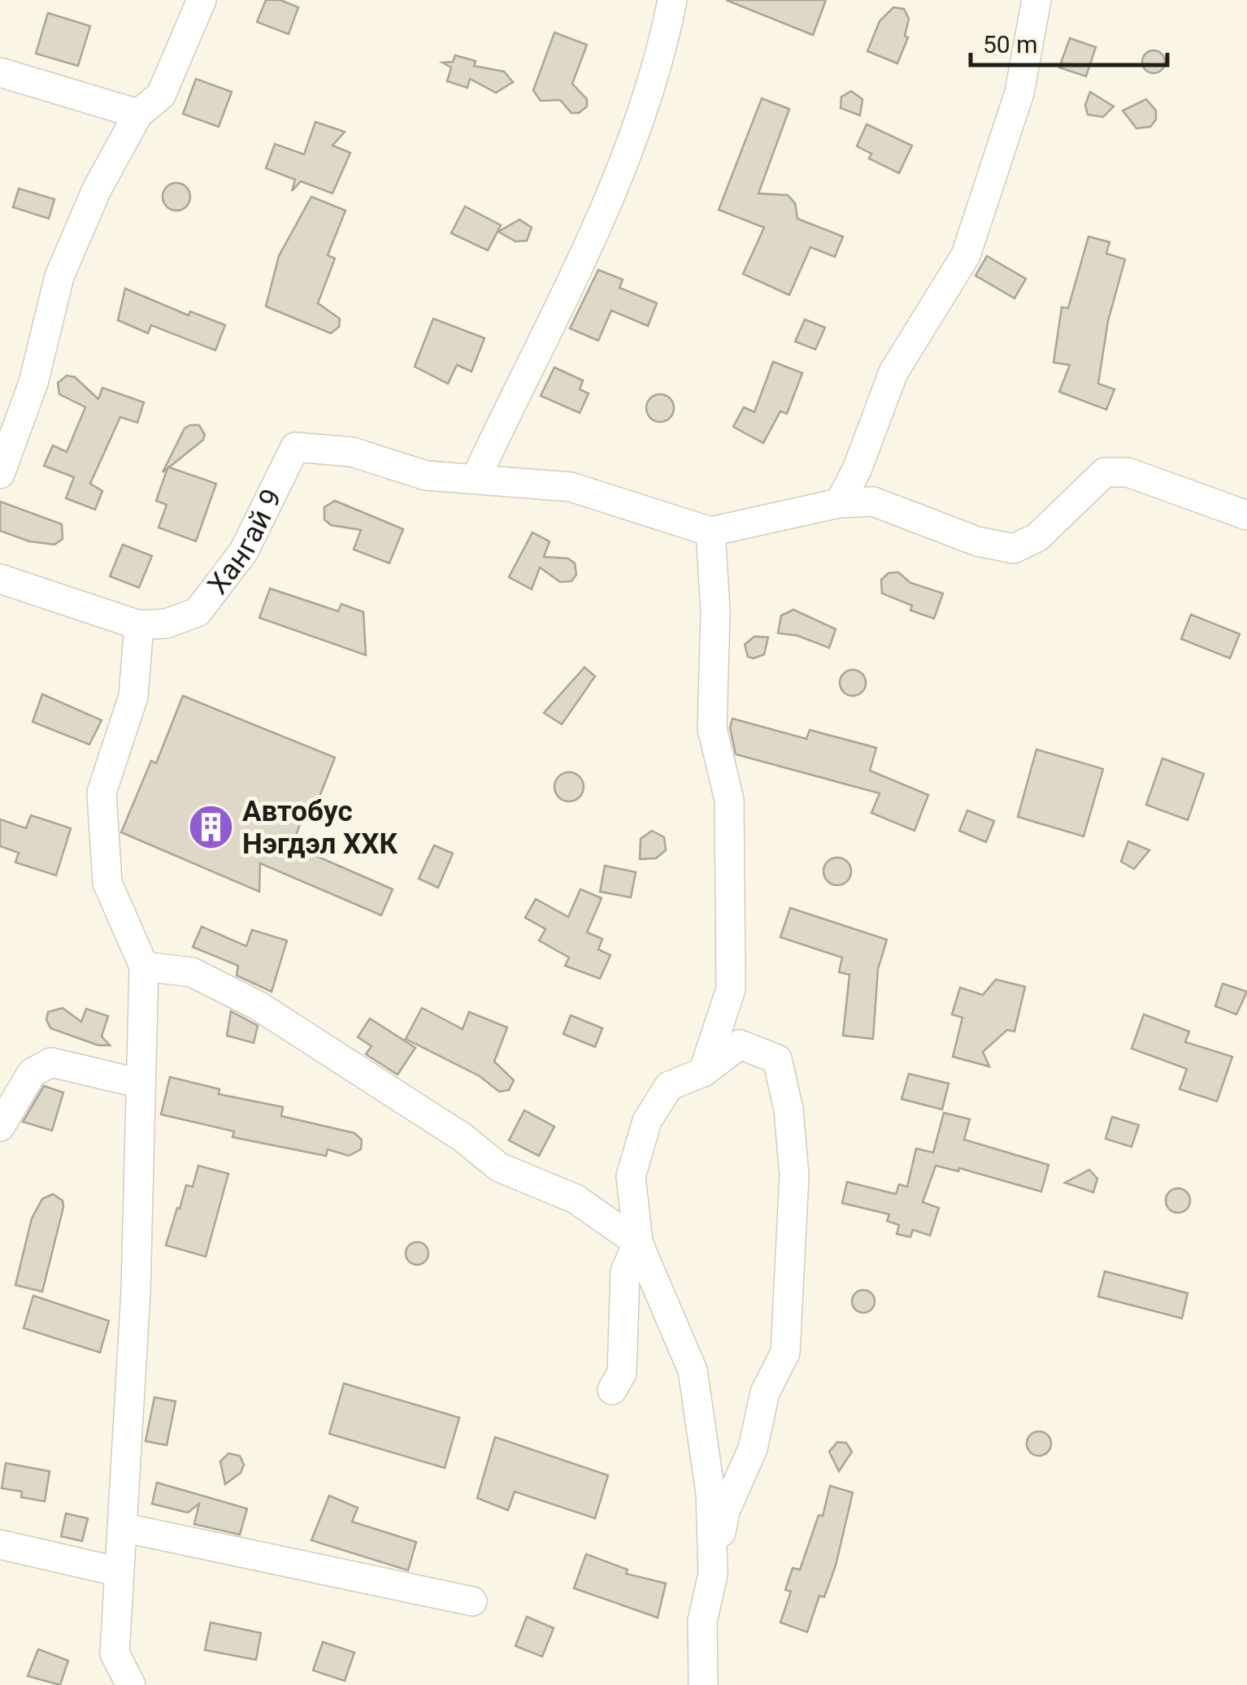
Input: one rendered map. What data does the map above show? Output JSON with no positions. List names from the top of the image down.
{
  "streets": {
    "street": ["Хангай 9"]
  },
  "places": {
    "building": ["Автобус Нэгдэл ХХК"]
  },
  "scale_bar": "50 m"
}
